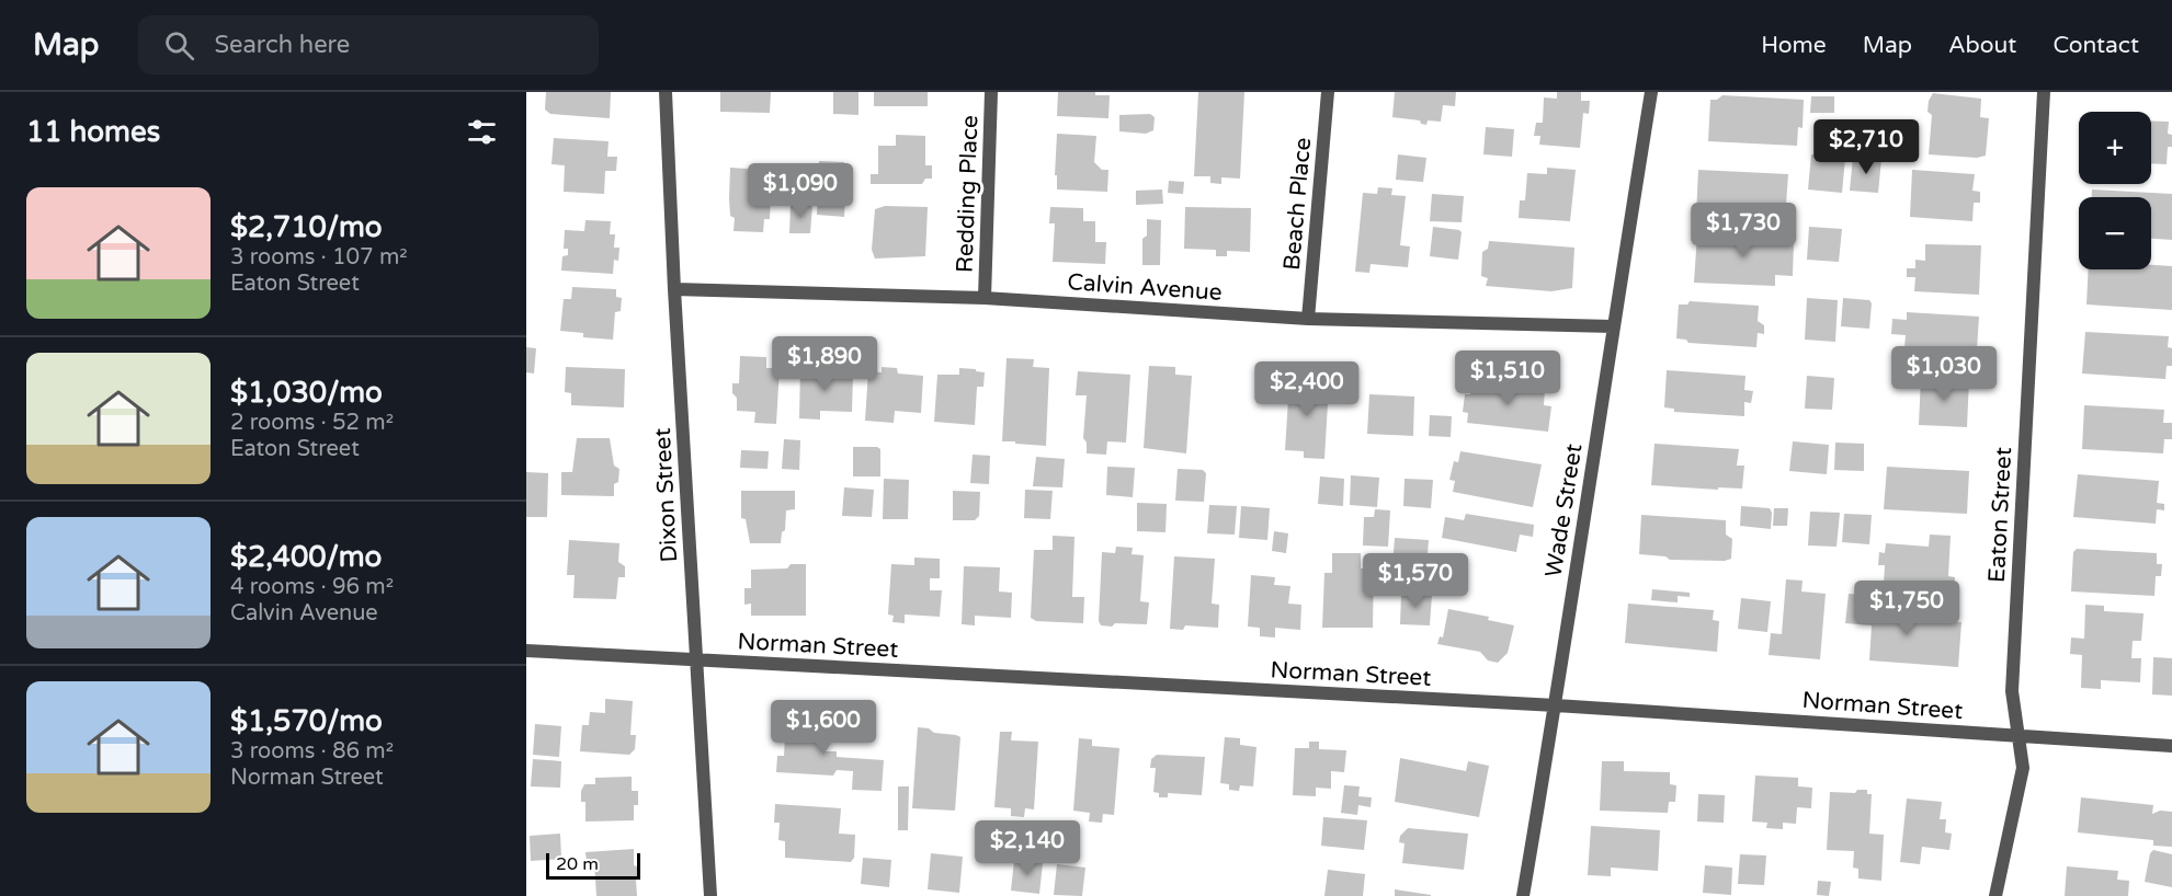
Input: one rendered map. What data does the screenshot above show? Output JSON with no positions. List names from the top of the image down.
{
  "streets": {
    "street": [
      "Redding Place",
      "Beach Place",
      "Calvin Avenue",
      "Dixon Street",
      "Wade Street",
      "Eaton Street",
      "Norman Street"
    ]
  },
  "crossings": [
    ["Redding Place", "Calvin Avenue"],
    ["Beach Place", "Calvin Avenue"],
    ["Calvin Avenue", "Dixon Street"],
    ["Calvin Avenue", "Wade Street"],
    ["Dixon Street", "Norman Street"],
    ["Wade Street", "Norman Street"],
    ["Eaton Street", "Norman Street"]
  ],
  "scale_bar": "20 m",
  "page": {
    "header": "Map",
    "search": "Search here",
    "nav": [
      "Home",
      "Map",
      "About",
      "Contact"
    ],
    "heading": "11 homes",
    "map_buttons": ["+", "−"],
    "price": [
      "$2,710",
      "$1,090",
      "$1,730",
      "$1,890",
      "$1,030",
      "$1,510",
      "$2,400",
      "$1,570",
      "$1,750",
      "$1,600",
      "$2,140"
    ],
    "list": [
      {
        "name": "$2,710/mo",
        "note": "3 rooms · 107 m² · Eaton Street"
      },
      {
        "name": "$1,030/mo",
        "note": "2 rooms · 52 m² · Eaton Street"
      },
      {
        "name": "$2,400/mo",
        "note": "4 rooms · 96 m² · Calvin Avenue"
      },
      {
        "name": "$1,570/mo",
        "note": "3 rooms · 86 m² · Norman Street"
      }
    ],
    "scale": "20 m"
  }
}
